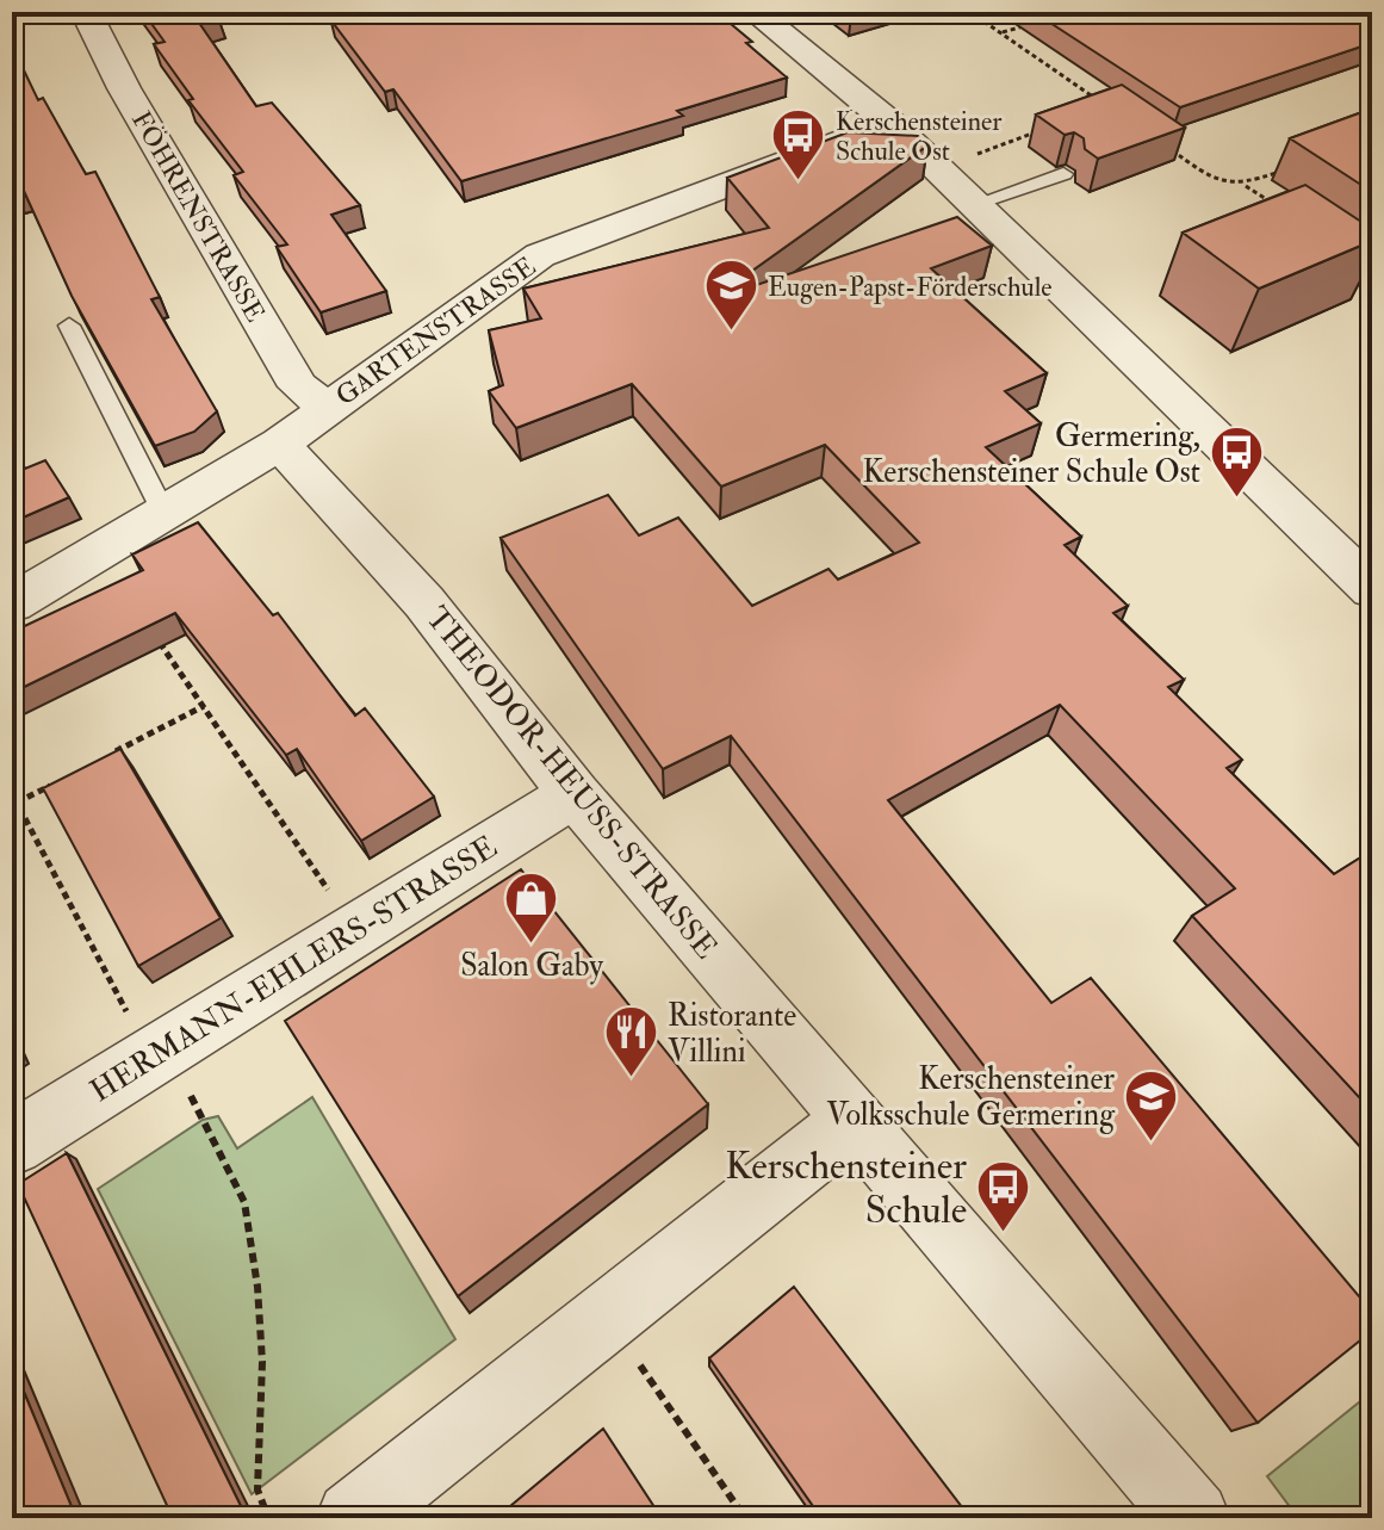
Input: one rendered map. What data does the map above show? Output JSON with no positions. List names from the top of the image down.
{
  "streets": {
    "street": [
      "FÖHRENSTRASSE",
      "GARTENSTRASSE",
      "THEODOR-HEUSS-STRASSE",
      "HERMANN-EHLERS-STRASSE"
    ]
  },
  "crossings": [
    ["FÖHRENSTRASSE", "GARTENSTRASSE"],
    ["GARTENSTRASSE", "THEODOR-HEUSS-STRASSE"],
    ["THEODOR-HEUSS-STRASSE", "HERMANN-EHLERS-STRASSE"]
  ],
  "places": {
    "bus stop": ["Kerschensteiner Schule Ost", "Germering, Kerschensteiner Schule Ost", "Kerschensteiner Schule"],
    "school or university": ["Eugen-Papst-Förderschule", "Kerschensteiner Volksschule Germering"],
    "shop": ["Salon Gaby"],
    "restaurant": ["Ristorante Villini"]
  }
}
